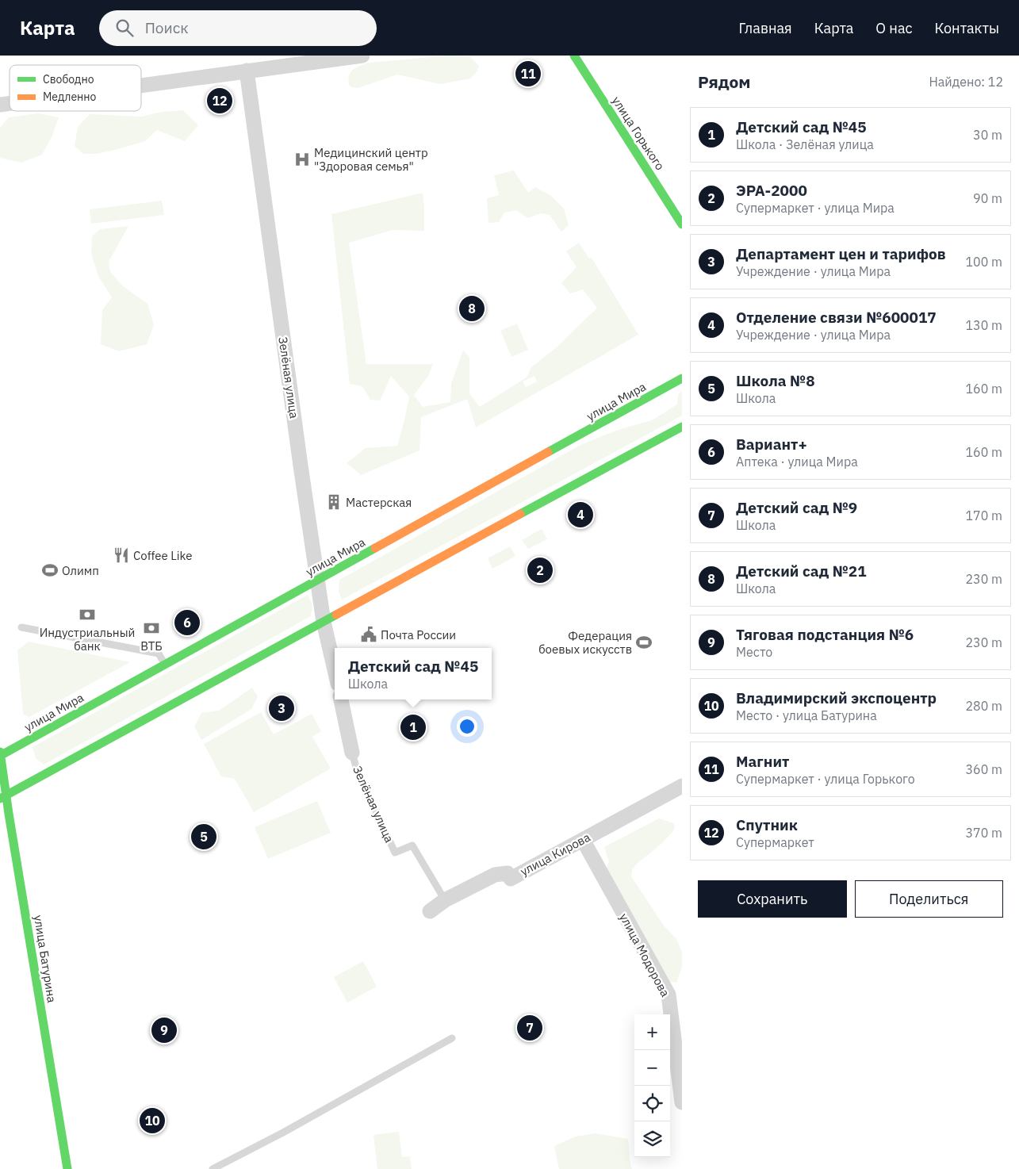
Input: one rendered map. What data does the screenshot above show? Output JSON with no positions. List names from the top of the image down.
{
  "streets": {
    "main road": ["улица Горького", "улица Мира", "улица Батурина"],
    "street": ["Зелёная улица", "улица Кирова", "улица Модорова"]
  },
  "crossings": [
    ["Зелёная улица", "улица Мира"],
    ["Зелёная улица", "улица Кирова"],
    ["улица Мира", "улица Батурина"],
    ["улица Кирова", "улица Модорова"]
  ],
  "places": {
    "hospital": ["Медицинский центр \"Здоровая семья\""],
    "building": ["Мастерская"],
    "restaurant": ["Coffee Like"],
    "sports": ["Олимп", "Федерация боевых искусств"],
    "bank": ["Индустриальный банк", "ВТБ"],
    "public building": ["Почта России"]
  },
  "legend": ["Свободно", "Медленно"],
  "page": {
    "header": "Карта",
    "search": "Поиск",
    "nav": [
      "Главная",
      "Карта",
      "О нас",
      "Контакты"
    ],
    "heading": ["Рядом", "Найдено: 12"],
    "pins": [
      "11",
      "12",
      "8",
      "4",
      "2",
      "6",
      "3",
      "1",
      "5",
      "7",
      "9",
      "10"
    ],
    "list": [
      {
        "mark": "1",
        "name": "Детский сад №45",
        "note": "Школа · Зелёная улица",
        "value": "30 m"
      },
      {
        "mark": "2",
        "name": "ЭРА-2000",
        "note": "Супермаркет · улица Мира",
        "value": "90 m"
      },
      {
        "mark": "3",
        "name": "Департамент цен и тарифов",
        "note": "Учреждение · улица Мира",
        "value": "100 m"
      },
      {
        "mark": "4",
        "name": "Отделение связи №600017",
        "note": "Учреждение · улица Мира",
        "value": "130 m"
      },
      {
        "mark": "5",
        "name": "Школа №8",
        "note": "Школа",
        "value": "160 m"
      },
      {
        "mark": "6",
        "name": "Вариант+",
        "note": "Аптека · улица Мира",
        "value": "160 m"
      },
      {
        "mark": "7",
        "name": "Детский сад №9",
        "note": "Школа",
        "value": "170 m"
      },
      {
        "mark": "8",
        "name": "Детский сад №21",
        "note": "Школа",
        "value": "230 m"
      },
      {
        "mark": "9",
        "name": "Тяговая подстанция №6",
        "note": "Место",
        "value": "230 m"
      },
      {
        "mark": "10",
        "name": "Владимирский экспоцентр",
        "note": "Место · улица Батурина",
        "value": "280 m"
      },
      {
        "mark": "11",
        "name": "Магнит",
        "note": "Супермаркет · улица Горького",
        "value": "360 m"
      },
      {
        "mark": "12",
        "name": "Спутник",
        "note": "Супермаркет",
        "value": "370 m"
      }
    ],
    "popup": ["Детский сад №45", "Школа"],
    "buttons": ["Сохранить", "Поделиться"],
    "map_buttons": ["+", "−"]
  }
}
